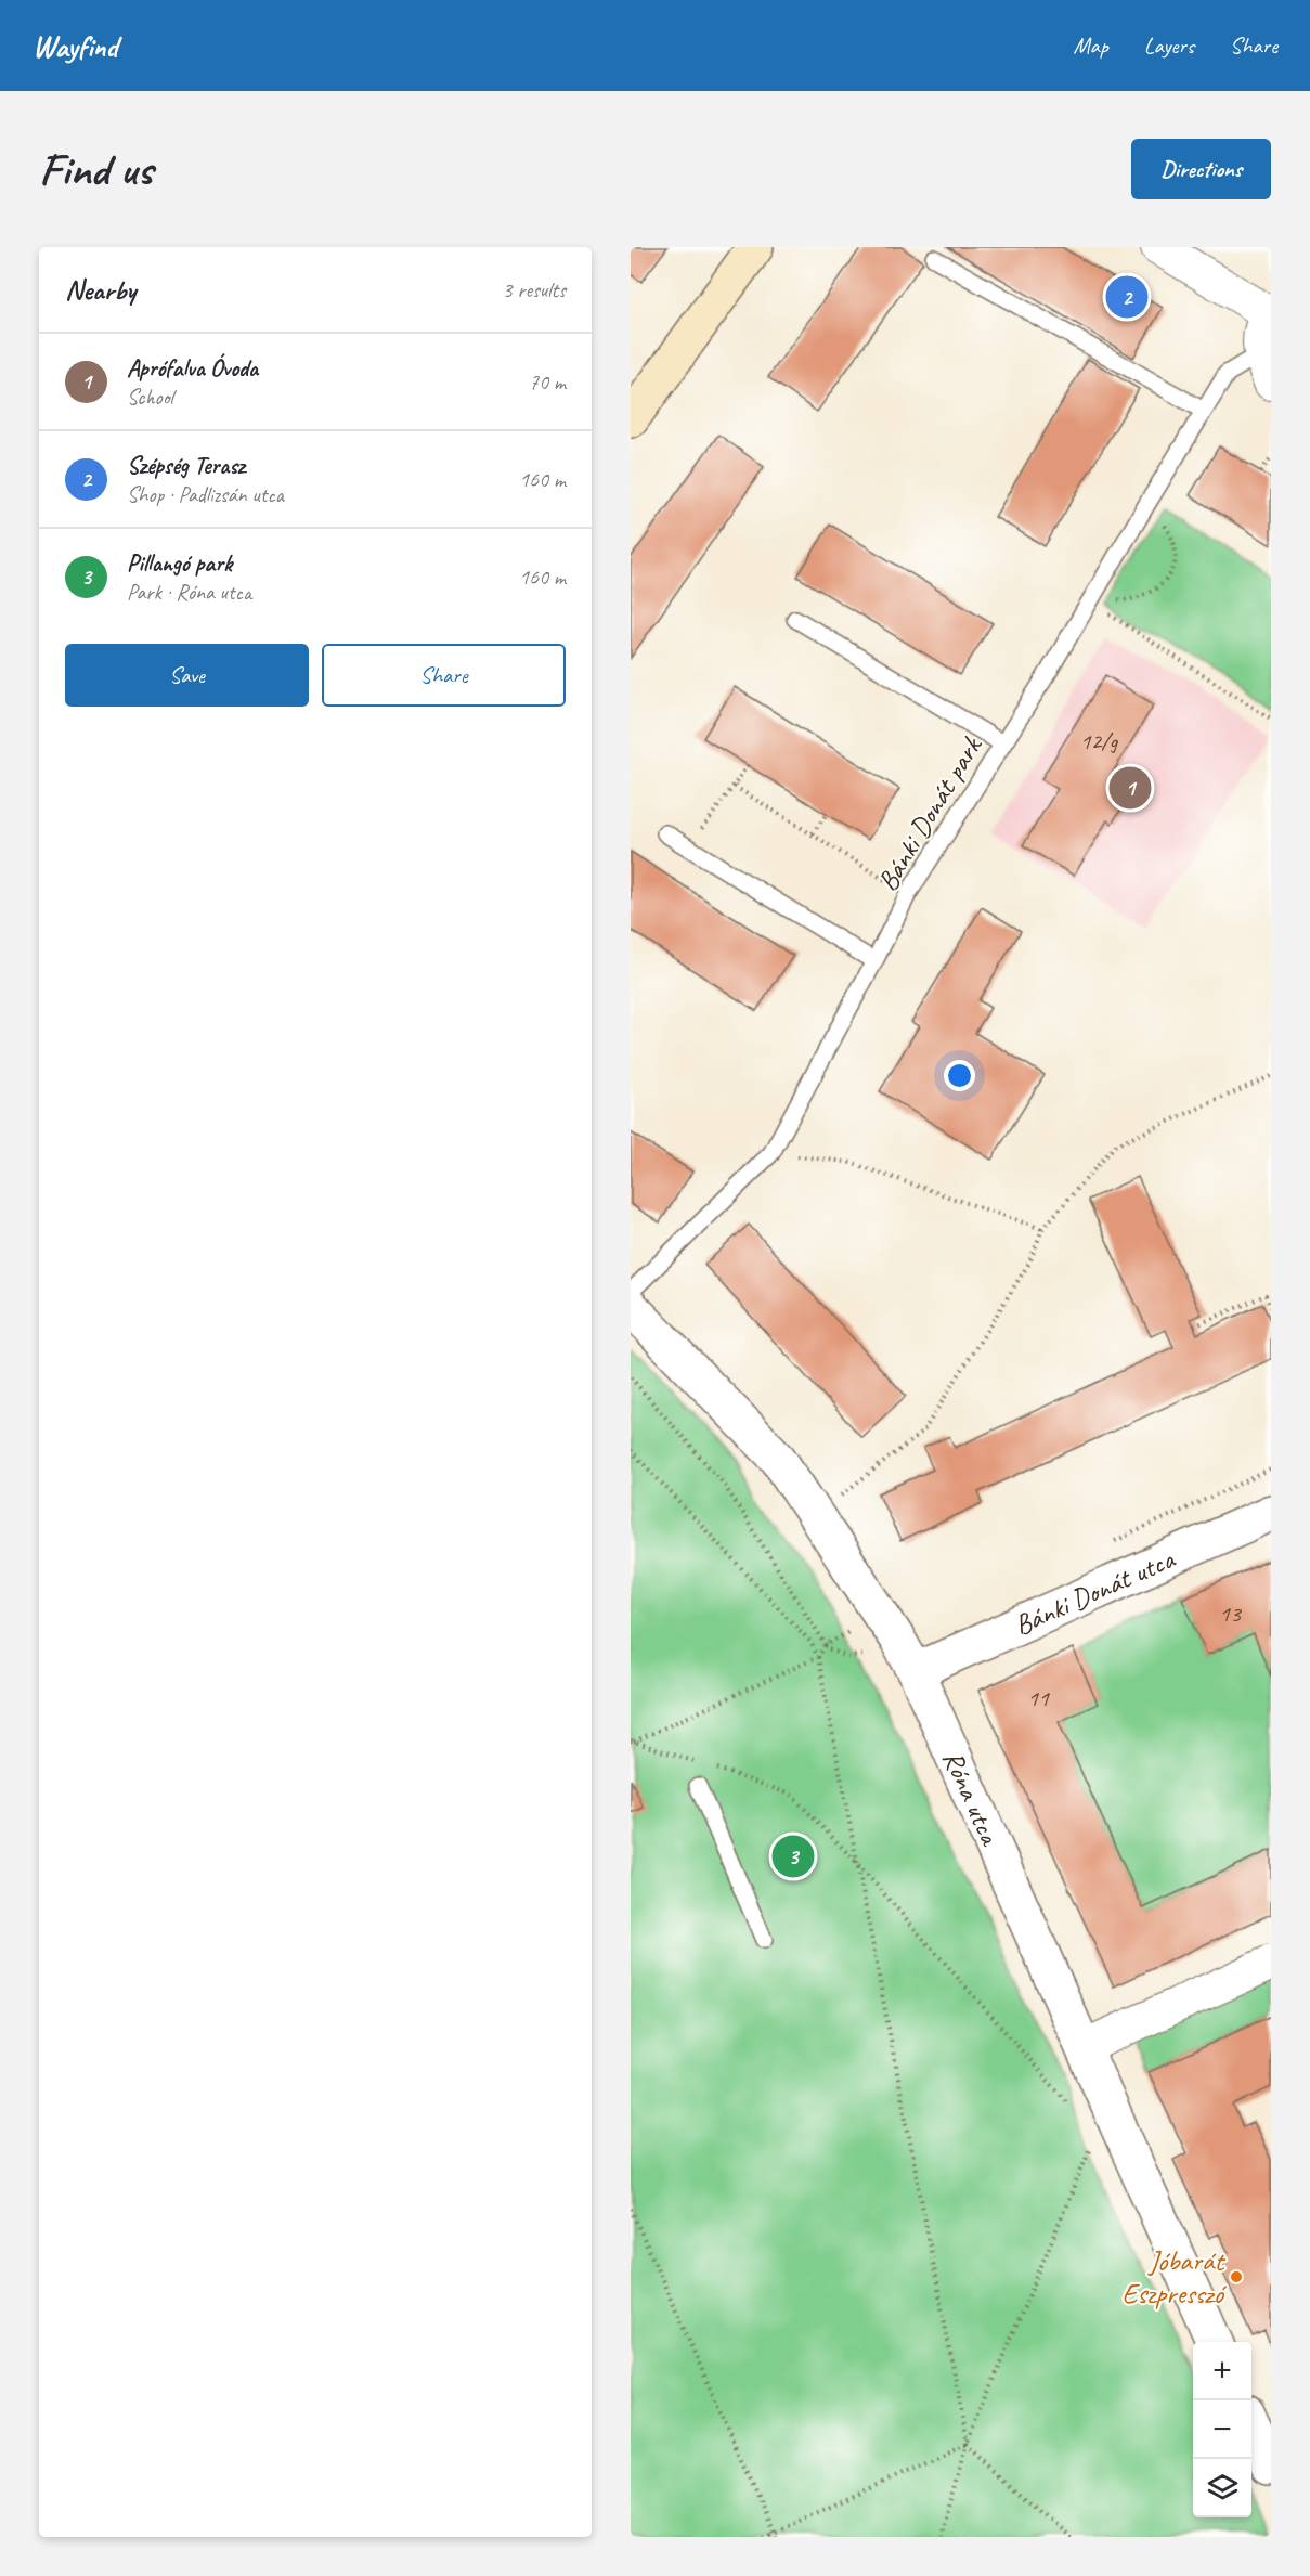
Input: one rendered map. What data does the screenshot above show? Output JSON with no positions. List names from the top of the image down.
{
  "streets": {
    "street": ["Bánki Donát utca", "Róna utca"],
    "lane": ["Bánki Donát park"]
  },
  "crossings": [
    ["Bánki Donát utca", "Róna utca"]
  ],
  "places": ["Jóbarát Eszpresszó"],
  "house_numbers": ["12/g", "13", "11"],
  "page": {
    "header": "Wayfind",
    "nav": ["Map", "Layers", "Share"],
    "buttons": [
      "Directions",
      ["Save", "Share"]
    ],
    "title": "Find us",
    "heading": ["Nearby", "3 results"],
    "pins": ["2", "1", "3"],
    "list": [
      {
        "mark": "1",
        "name": "Aprófalva Óvoda",
        "note": "School",
        "value": "70 m"
      },
      {
        "mark": "2",
        "name": "Szépség Terasz",
        "note": "Shop · Padlizsán utca",
        "value": "160 m"
      },
      {
        "mark": "3",
        "name": "Pillangó park",
        "note": "Park · Róna utca",
        "value": "160 m"
      }
    ],
    "map_buttons": ["+", "−"]
  }
}
